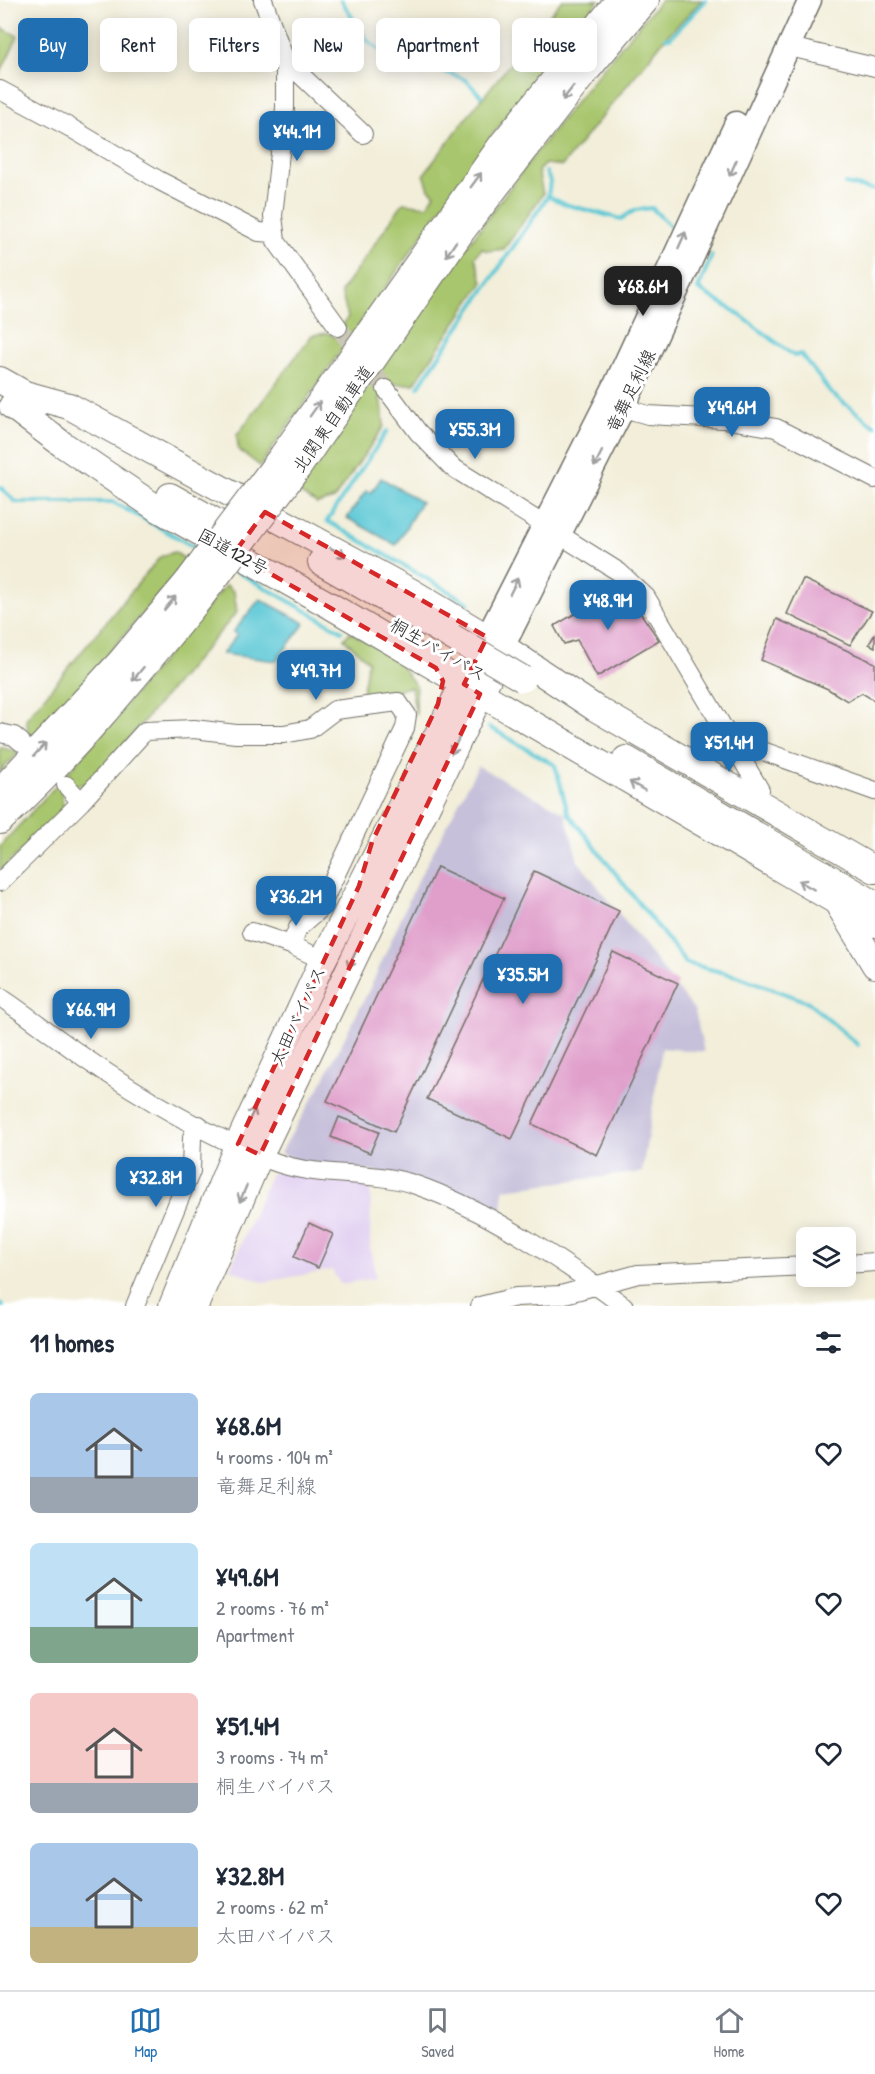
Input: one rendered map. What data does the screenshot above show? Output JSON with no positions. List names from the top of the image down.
{
  "streets": {
    "highway": [
      "北関東自動車道",
      "国道122号",
      "桐生バイパス",
      "太田バイパス"
    ],
    "main road": ["竜舞足利線"]
  },
  "crossings": [
    ["竜舞足利線", "太田バイパス"],
    ["国道122号", "桐生バイパス"],
    ["国道122号", "太田バイパス"]
  ],
  "page": {
    "chip": [
      "Buy",
      "Rent",
      "Filters",
      "New",
      "Apartment",
      "House"
    ],
    "price": [
      "¥44.1M",
      "¥68.6M",
      "¥49.6M",
      "¥55.3M",
      "¥48.9M",
      "¥49.7M",
      "¥51.4M",
      "¥36.2M",
      "¥35.5M",
      "¥66.9M",
      "¥32.8M"
    ],
    "heading": "11 homes",
    "list": [
      {
        "name": "¥68.6M",
        "note": "4 rooms · 104 m² · 竜舞足利線"
      },
      {
        "name": "¥49.6M",
        "note": "2 rooms · 76 m² · Apartment"
      },
      {
        "name": "¥51.4M",
        "note": "3 rooms · 74 m² · 桐生バイパス"
      },
      {
        "name": "¥32.8M",
        "note": "2 rooms · 62 m² · 太田バイパス"
      }
    ],
    "tabs": ["Map", "Saved", "Home"]
  }
}
